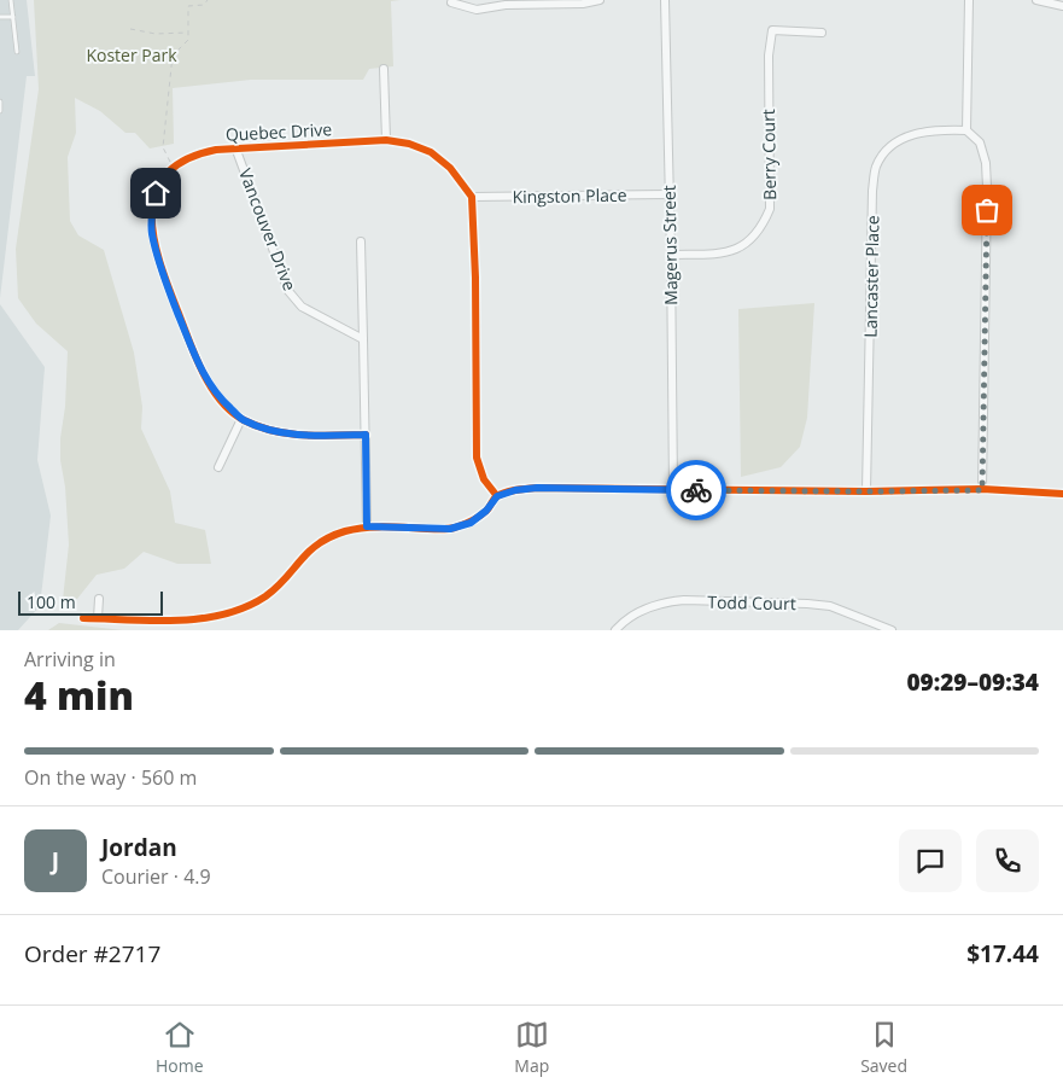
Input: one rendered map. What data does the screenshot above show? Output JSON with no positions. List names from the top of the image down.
{
  "streets": {
    "street": [
      "Quebec Drive",
      "Berry Court",
      "Kingston Place",
      "Vancouver Drive",
      "Magerus Street",
      "Lancaster Place",
      "Todd Court"
    ]
  },
  "crossings": [
    ["Quebec Drive", "Kingston Place"],
    ["Quebec Drive", "Vancouver Drive"],
    ["Berry Court", "Magerus Street"],
    ["Kingston Place", "Magerus Street"]
  ],
  "parks": ["Koster Park"],
  "scale_bar": "100 m",
  "page": {
    "scale": "100 m",
    "heading": ["4 min", "Arriving in", "09:29–09:34"],
    "panel": [
      "Jordan",
      "Courier · 4.9",
      "Order #2717",
      "$17.44"
    ],
    "bar": "On the way · 560 m",
    "round": "J",
    "tabs": ["Home", "Map", "Saved"]
  }
}
